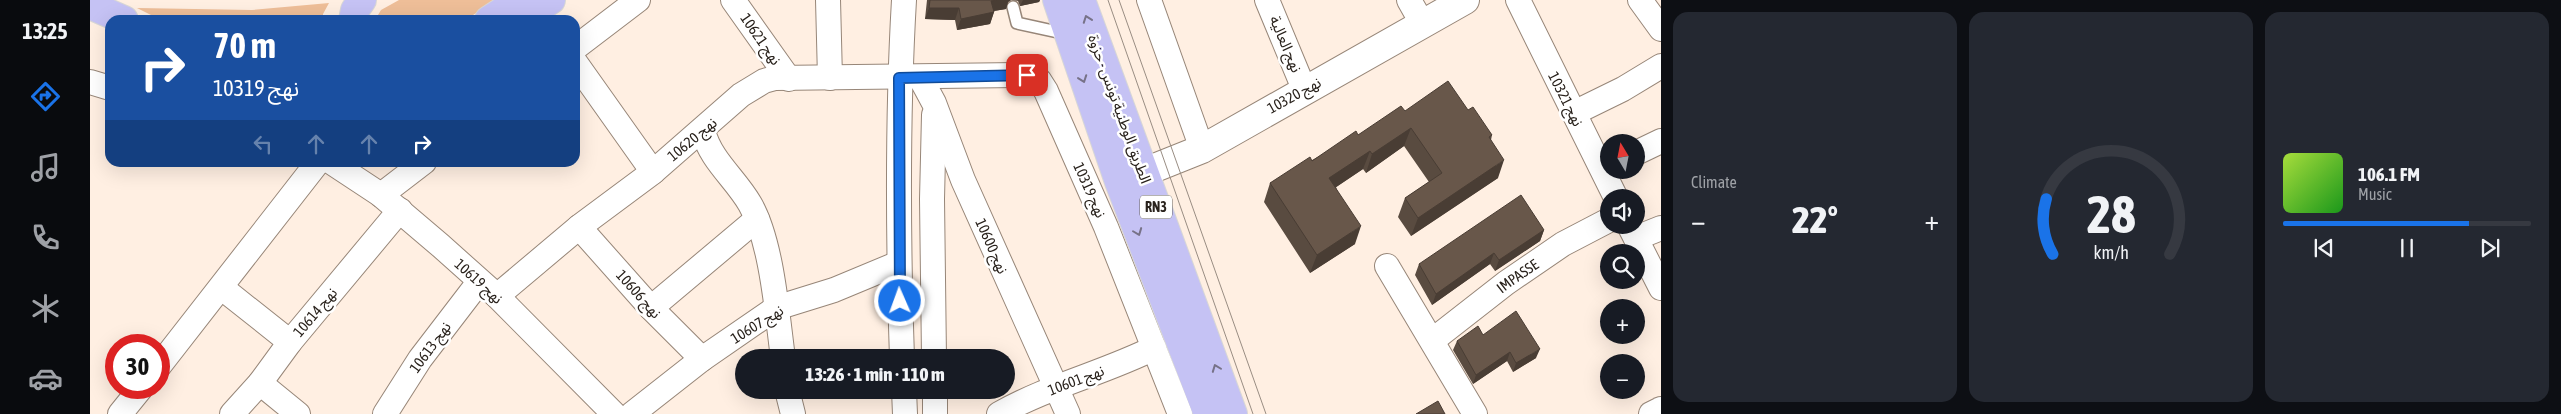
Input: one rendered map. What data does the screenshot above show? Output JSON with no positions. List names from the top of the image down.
{
  "streets": {
    "highway": ["الطريق الوطنية تونس - حزوة", "RN3"],
    "street": [
      "نهج 10621",
      "نهج العالية",
      "نهج 10320",
      "نهج 10321",
      "نهج 10620",
      "نهج 10319",
      "نهج 10600",
      "IMPASSE",
      "نهج 10619",
      "نهج 10606",
      "نهج 10614",
      "نهج 10607",
      "نهج 10613",
      "نهج 10601"
    ]
  },
  "crossings": [
    ["نهج 10621", "نهج 10620"],
    ["نهج العالية", "نهج 10320"],
    ["نهج 10320", "الطريق الوطنية تونس - حزوة"],
    ["نهج 10620", "نهج 10319"],
    ["نهج 10620", "نهج 10600"],
    ["نهج 10620", "نهج 10619"],
    ["نهج 10620", "نهج 10606"],
    ["نهج 10620", "نهج 10613"],
    ["نهج 10319", "نهج 10600"],
    ["نهج 10319", "نهج 10601"],
    ["نهج 10600", "نهج 10601"],
    ["نهج 10619", "نهج 10614"],
    ["نهج 10619", "نهج 10613"],
    ["نهج 10606", "نهج 10607"]
  ],
  "north": "top",
  "page": {
    "tabs": "13:25",
    "tile": "Climate",
    "turn": ["70 m", "نهج 10319"],
    "map_buttons": ["+", "−"],
    "song": ["106.1 FM", "Music"],
    "heat": ["−", "22°", "+"],
    "limit": "30",
    "trip": "13:26 · 1 min · 110 m",
    "gauge": ["28", "km/h"]
  }
}
